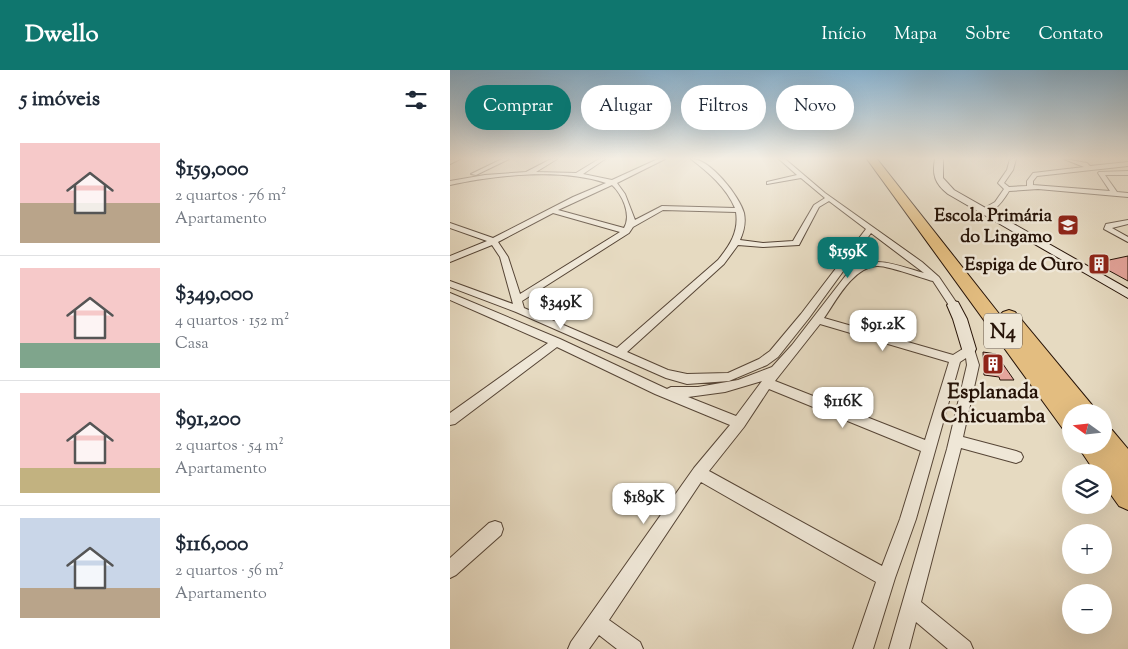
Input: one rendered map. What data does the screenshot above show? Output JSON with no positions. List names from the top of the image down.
{
  "streets": {
    "highway": ["N4"]
  },
  "places": {
    "school or university": ["Escola Primária do Lingamo"],
    "building": ["Espiga de Ouro", "Esplanada Chicuamba"]
  },
  "north": "left",
  "page": {
    "header": "Dwello",
    "nav": [
      "Início",
      "Mapa",
      "Sobre",
      "Contato"
    ],
    "heading": "5 imóveis",
    "chip": [
      "Comprar",
      "Alugar",
      "Filtros",
      "Novo"
    ],
    "list": [
      {
        "name": "$159,000",
        "note": "2 quartos · 76 m² · Apartamento"
      },
      {
        "name": "$349,000",
        "note": "4 quartos · 152 m² · Casa"
      },
      {
        "name": "$91,200",
        "note": "2 quartos · 54 m² · Apartamento"
      },
      {
        "name": "$116,000",
        "note": "2 quartos · 56 m² · Apartamento"
      }
    ],
    "price": [
      "$159K",
      "$349K",
      "$91.2K",
      "$116K",
      "$189K"
    ],
    "map_buttons": ["+", "−"]
  }
}
